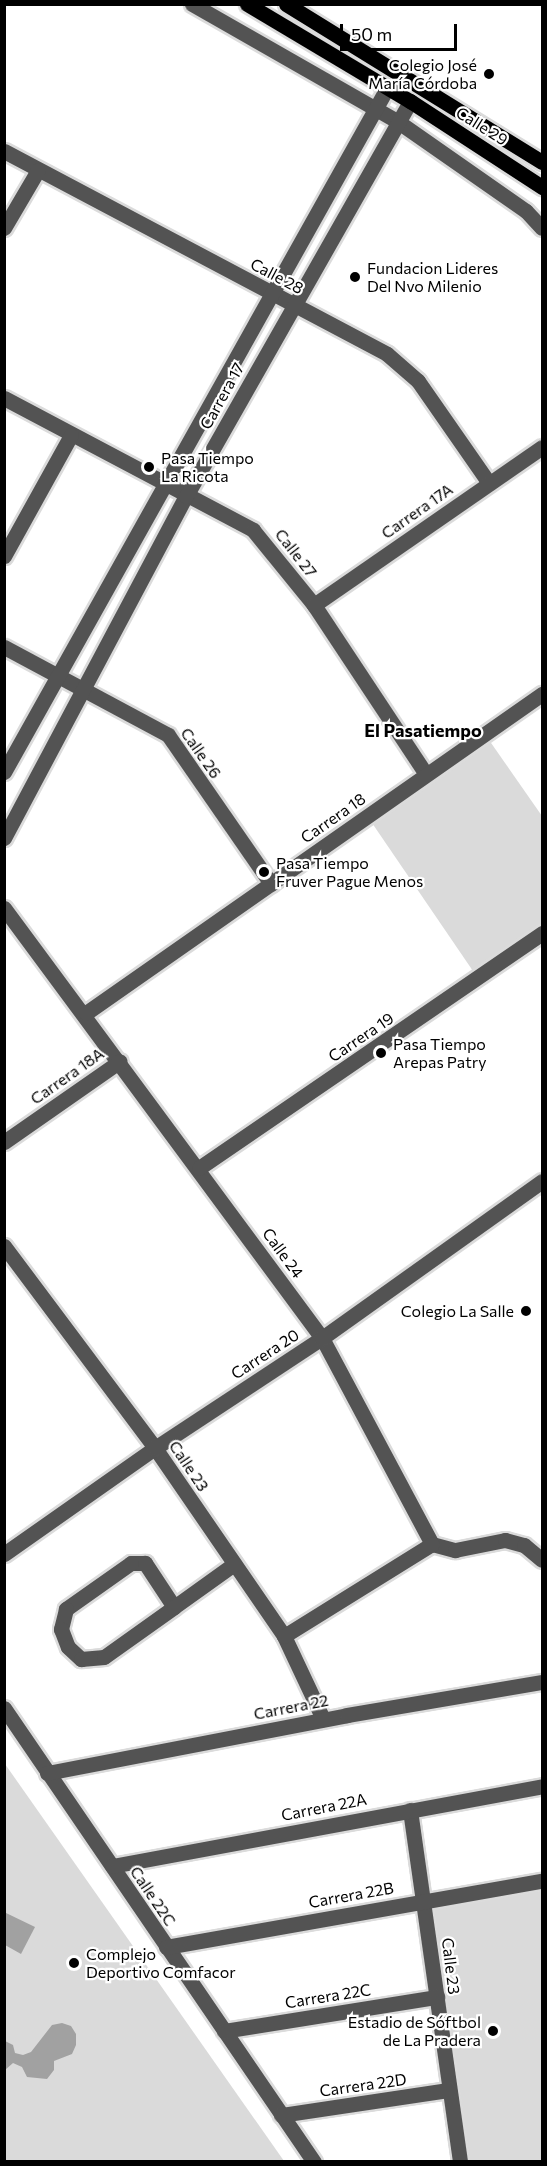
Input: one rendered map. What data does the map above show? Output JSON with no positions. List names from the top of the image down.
{
  "streets": {
    "main road": ["Calle 29"],
    "street": [
      "Calle 28",
      "Carrera 17",
      "Carrera 17A",
      "Calle 27",
      "Calle 26",
      "Carrera 18",
      "Carrera 19",
      "Carrera 18A",
      "Calle 24",
      "Carrera 20",
      "Calle 23",
      "Carrera 22",
      "Carrera 22A",
      "Carrera 22B",
      "Calle 22C",
      "Carrera 22C",
      "Carrera 22D"
    ]
  },
  "crossings": [
    ["Calle 29", "Carrera 17"],
    ["Calle 28", "Carrera 17"],
    ["Calle 28", "Carrera 17A"],
    ["Carrera 17", "Calle 27"],
    ["Carrera 17", "Calle 26"],
    ["Carrera 17A", "Calle 27"],
    ["Calle 27", "Carrera 18"],
    ["Calle 26", "Carrera 18"],
    ["Carrera 18", "Calle 24"],
    ["Carrera 19", "Calle 24"],
    ["Carrera 18A", "Calle 24"],
    ["Calle 24", "Carrera 20"],
    ["Carrera 20", "Calle 23"],
    ["Calle 23", "Carrera 22"],
    ["Calle 23", "Carrera 22A"],
    ["Calle 23", "Carrera 22B"],
    ["Calle 23", "Carrera 22C"],
    ["Calle 23", "Carrera 22D"],
    ["Carrera 22", "Calle 22C"],
    ["Carrera 22A", "Calle 22C"],
    ["Carrera 22B", "Calle 22C"],
    ["Calle 22C", "Carrera 22C"],
    ["Calle 22C", "Carrera 22D"]
  ],
  "districts": ["El Pasatiempo"],
  "places": [
    "Colegio José María Córdoba",
    "Fundacion Lideres Del Nvo Milenio",
    "Pasa Tiempo La Ricota",
    "Pasa Tiempo Fruver Pague Menos",
    "Pasa Tiempo Arepas Patry",
    "Colegio La Salle",
    "Complejo Deportivo Comfacor",
    "Estadio de Sóftbol de La Pradera"
  ],
  "scale_bar": "50 m"
}
